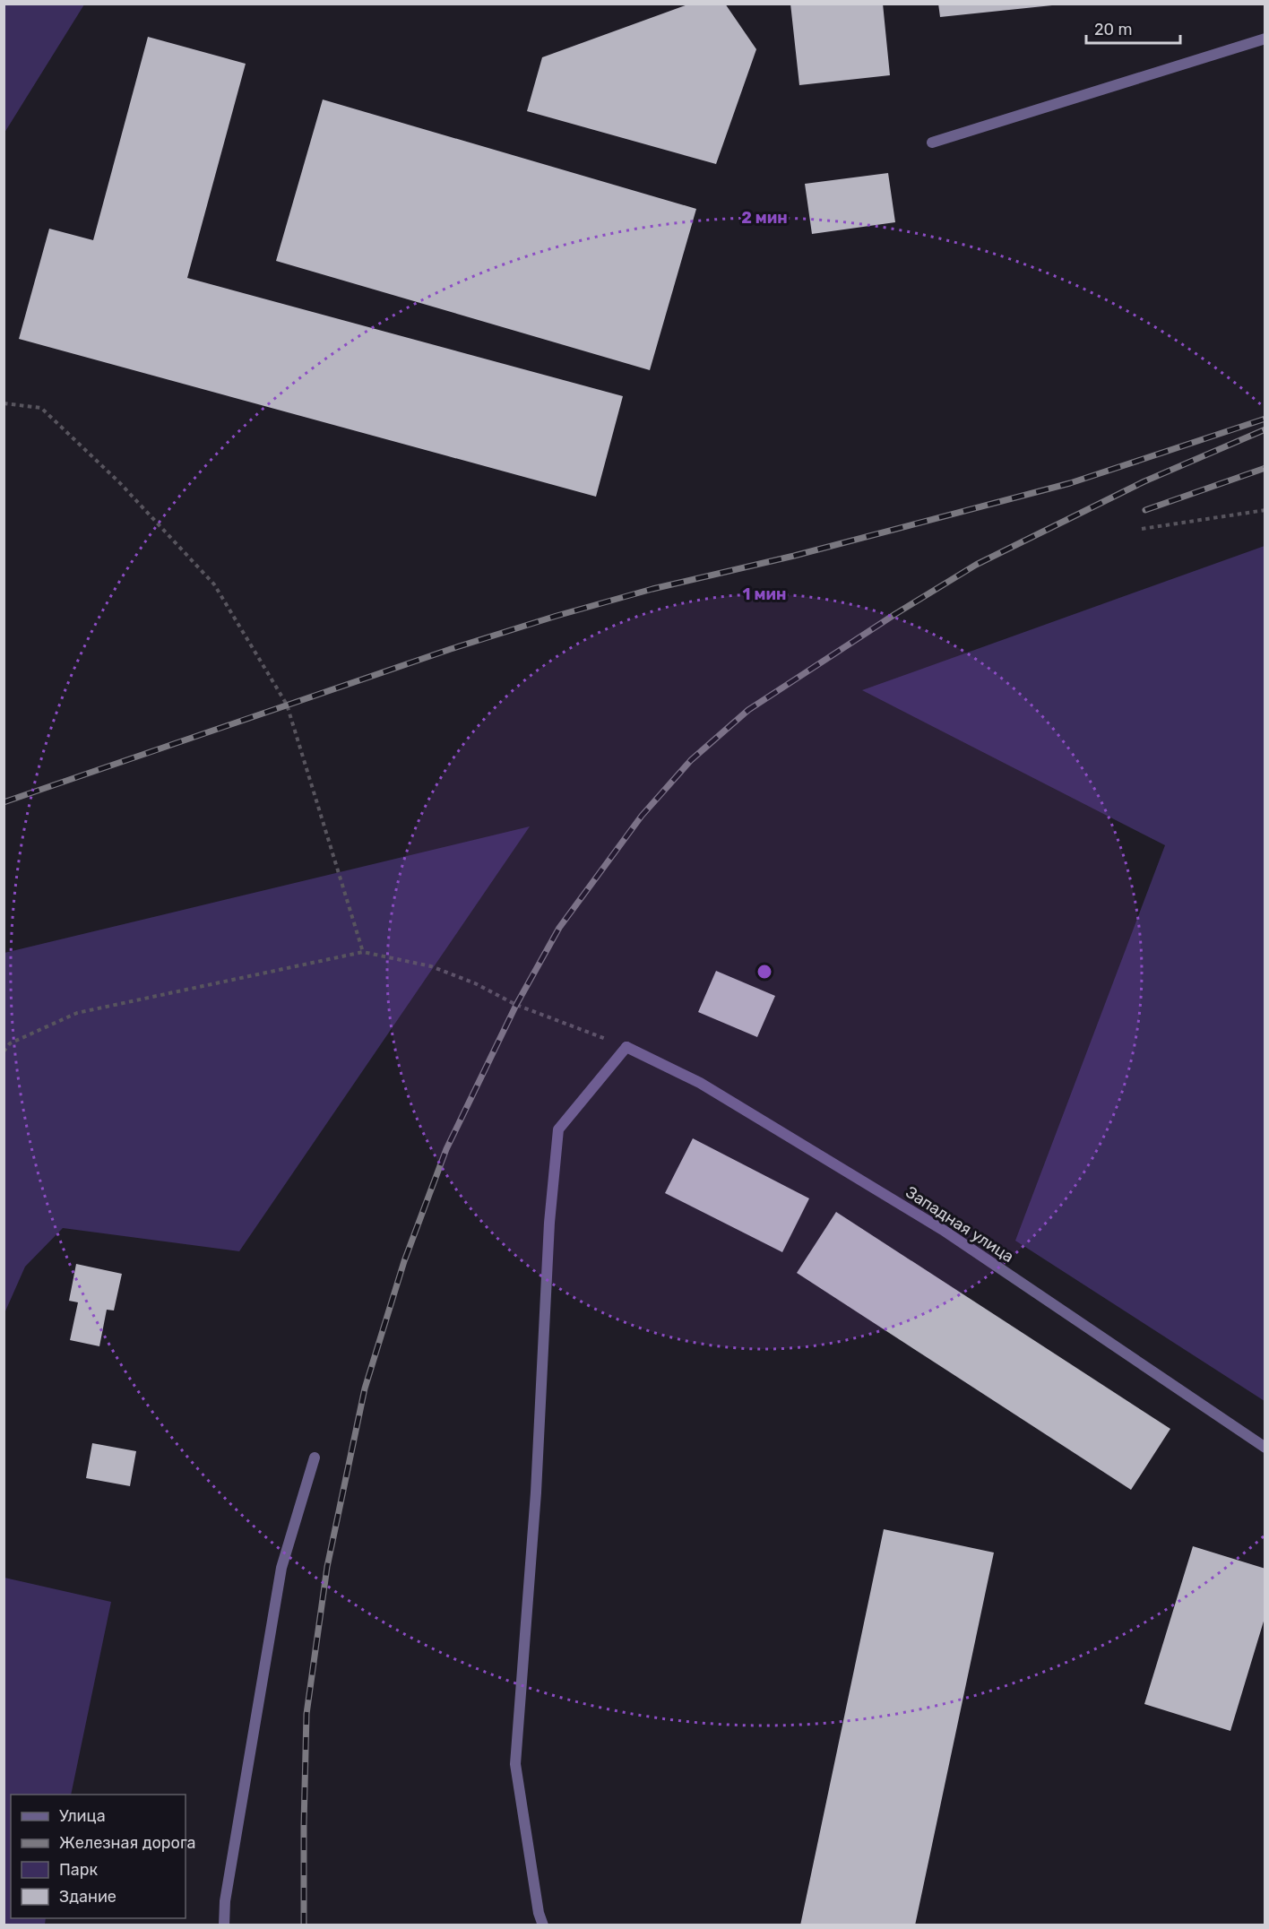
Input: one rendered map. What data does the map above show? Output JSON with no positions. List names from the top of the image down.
{
  "streets": {
    "street": ["Западная улица"]
  },
  "legend": [
    "Улица",
    "Железная дорога",
    "Парк",
    "Здание"
  ],
  "scale_bar": "20 m",
  "rings": ["2 мин", "1 мин"]
}
